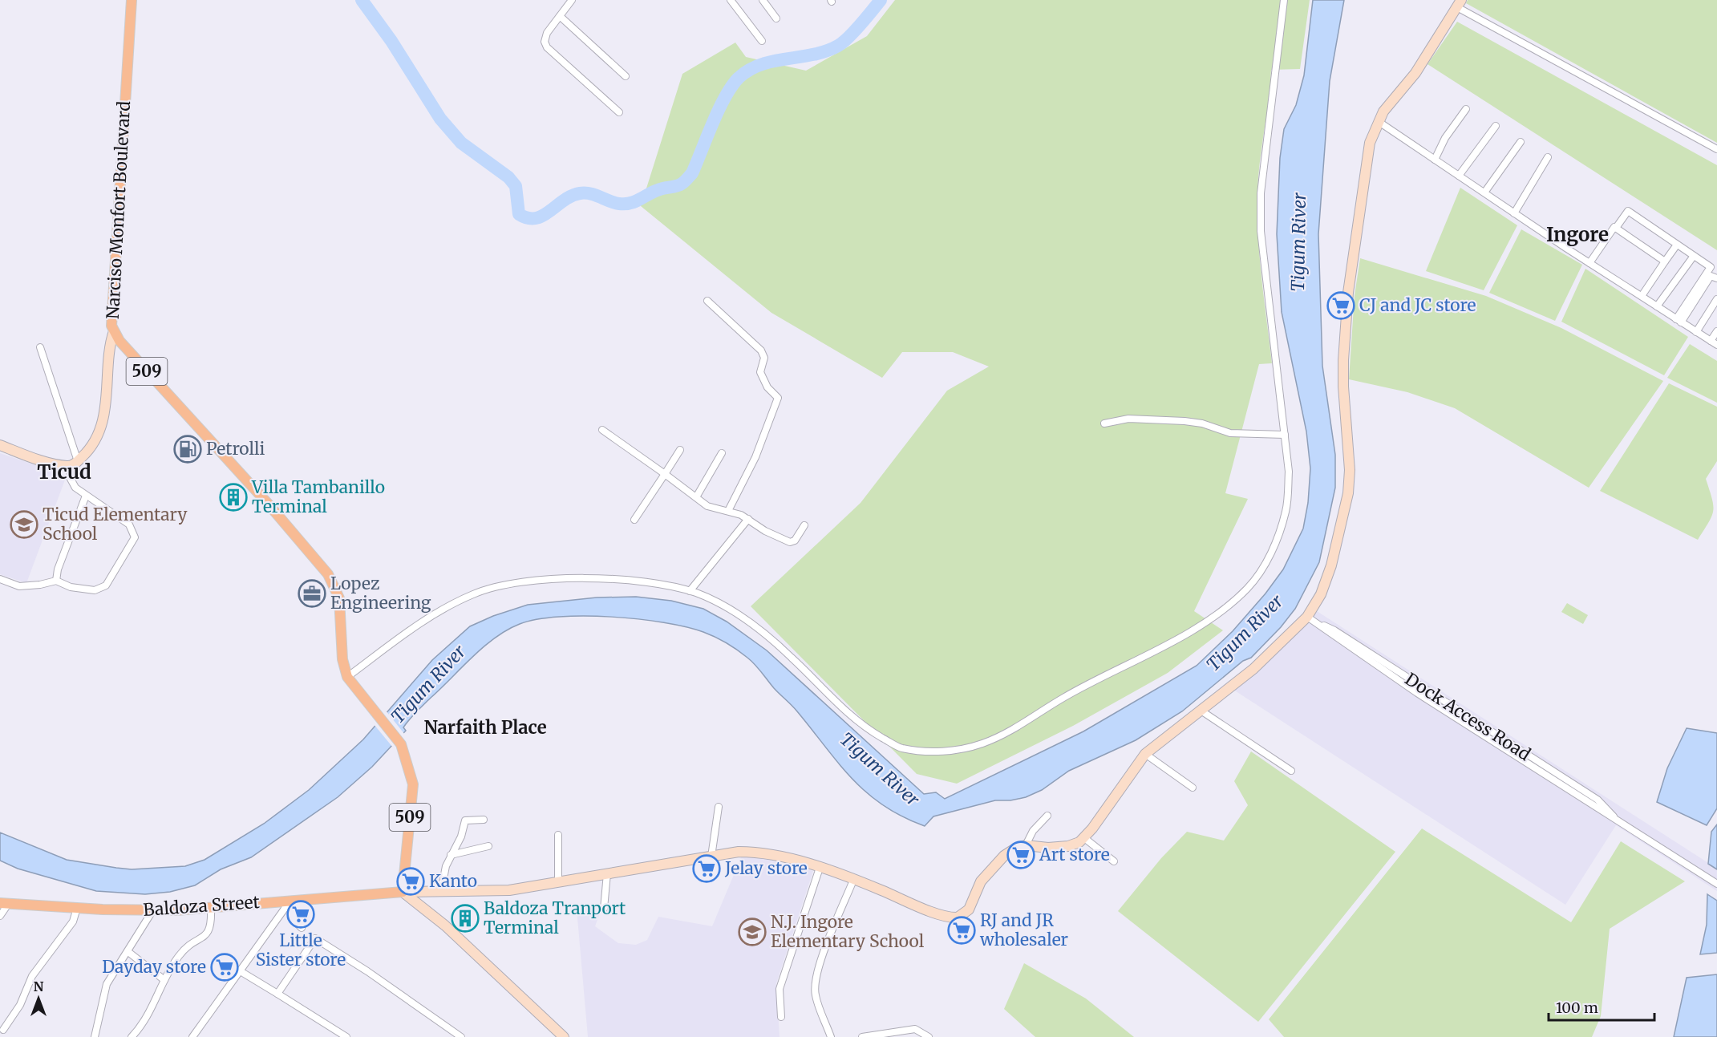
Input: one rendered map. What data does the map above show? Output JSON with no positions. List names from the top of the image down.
{
  "streets": {
    "main road": ["Narciso Monfort Boulevard", "509", "Baldoza Street"],
    "street": ["Dock Access Road"]
  },
  "crossings": [
    ["Narciso Monfort Boulevard", "Baldoza Street"]
  ],
  "districts": ["Ingore", "Ticud", "Narfaith Place"],
  "water": ["Tigum River"],
  "places": {
    "supermarket": [
      "CJ and JC store",
      "Art store",
      "Jelay store",
      "Kanto",
      "Little Sister store",
      "RJ and JR wholesaler",
      "Dayday store"
    ],
    "fuel station": ["Petrolli"],
    "building": ["Villa Tambanillo Terminal", "Baldoza Tranport Terminal"],
    "school or university": ["Ticud Elementary School", "N.J. Ingore Elementary School"],
    "office": ["Lopez Engineering"]
  },
  "scale_bar": "100 m",
  "north": "top"
}
